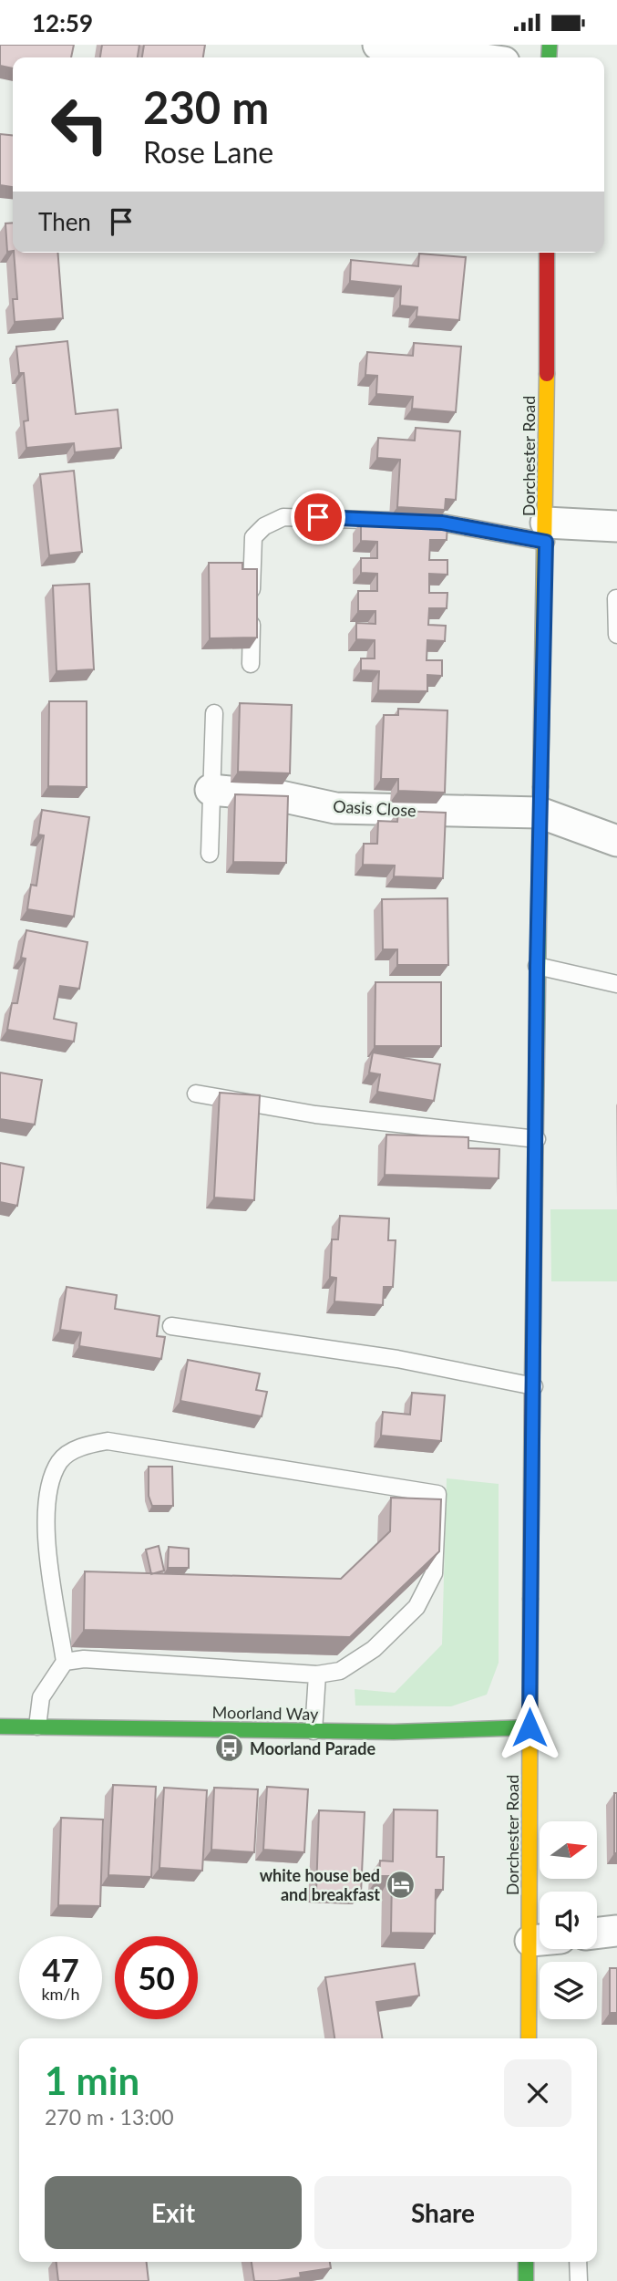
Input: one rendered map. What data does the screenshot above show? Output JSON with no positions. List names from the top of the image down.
{
  "streets": {
    "main road": ["Dorchester Road", "Moorland Way"],
    "street": ["Oasis Close"]
  },
  "crossings": [
    ["Dorchester Road", "Oasis Close"],
    ["Dorchester Road", "Moorland Way"]
  ],
  "places": {
    "bus stop": ["Moorland Parade"],
    "hotel": ["white house bed and breakfast"]
  },
  "north": "right",
  "page": {
    "status": "12:59",
    "turn": ["230 m", "Rose Lane"],
    "then": "Then",
    "speed": "47 km/h",
    "limit": "50",
    "heading": ["1 min", "270 m · 13:00"],
    "buttons": ["Exit", "Share"]
  }
}
